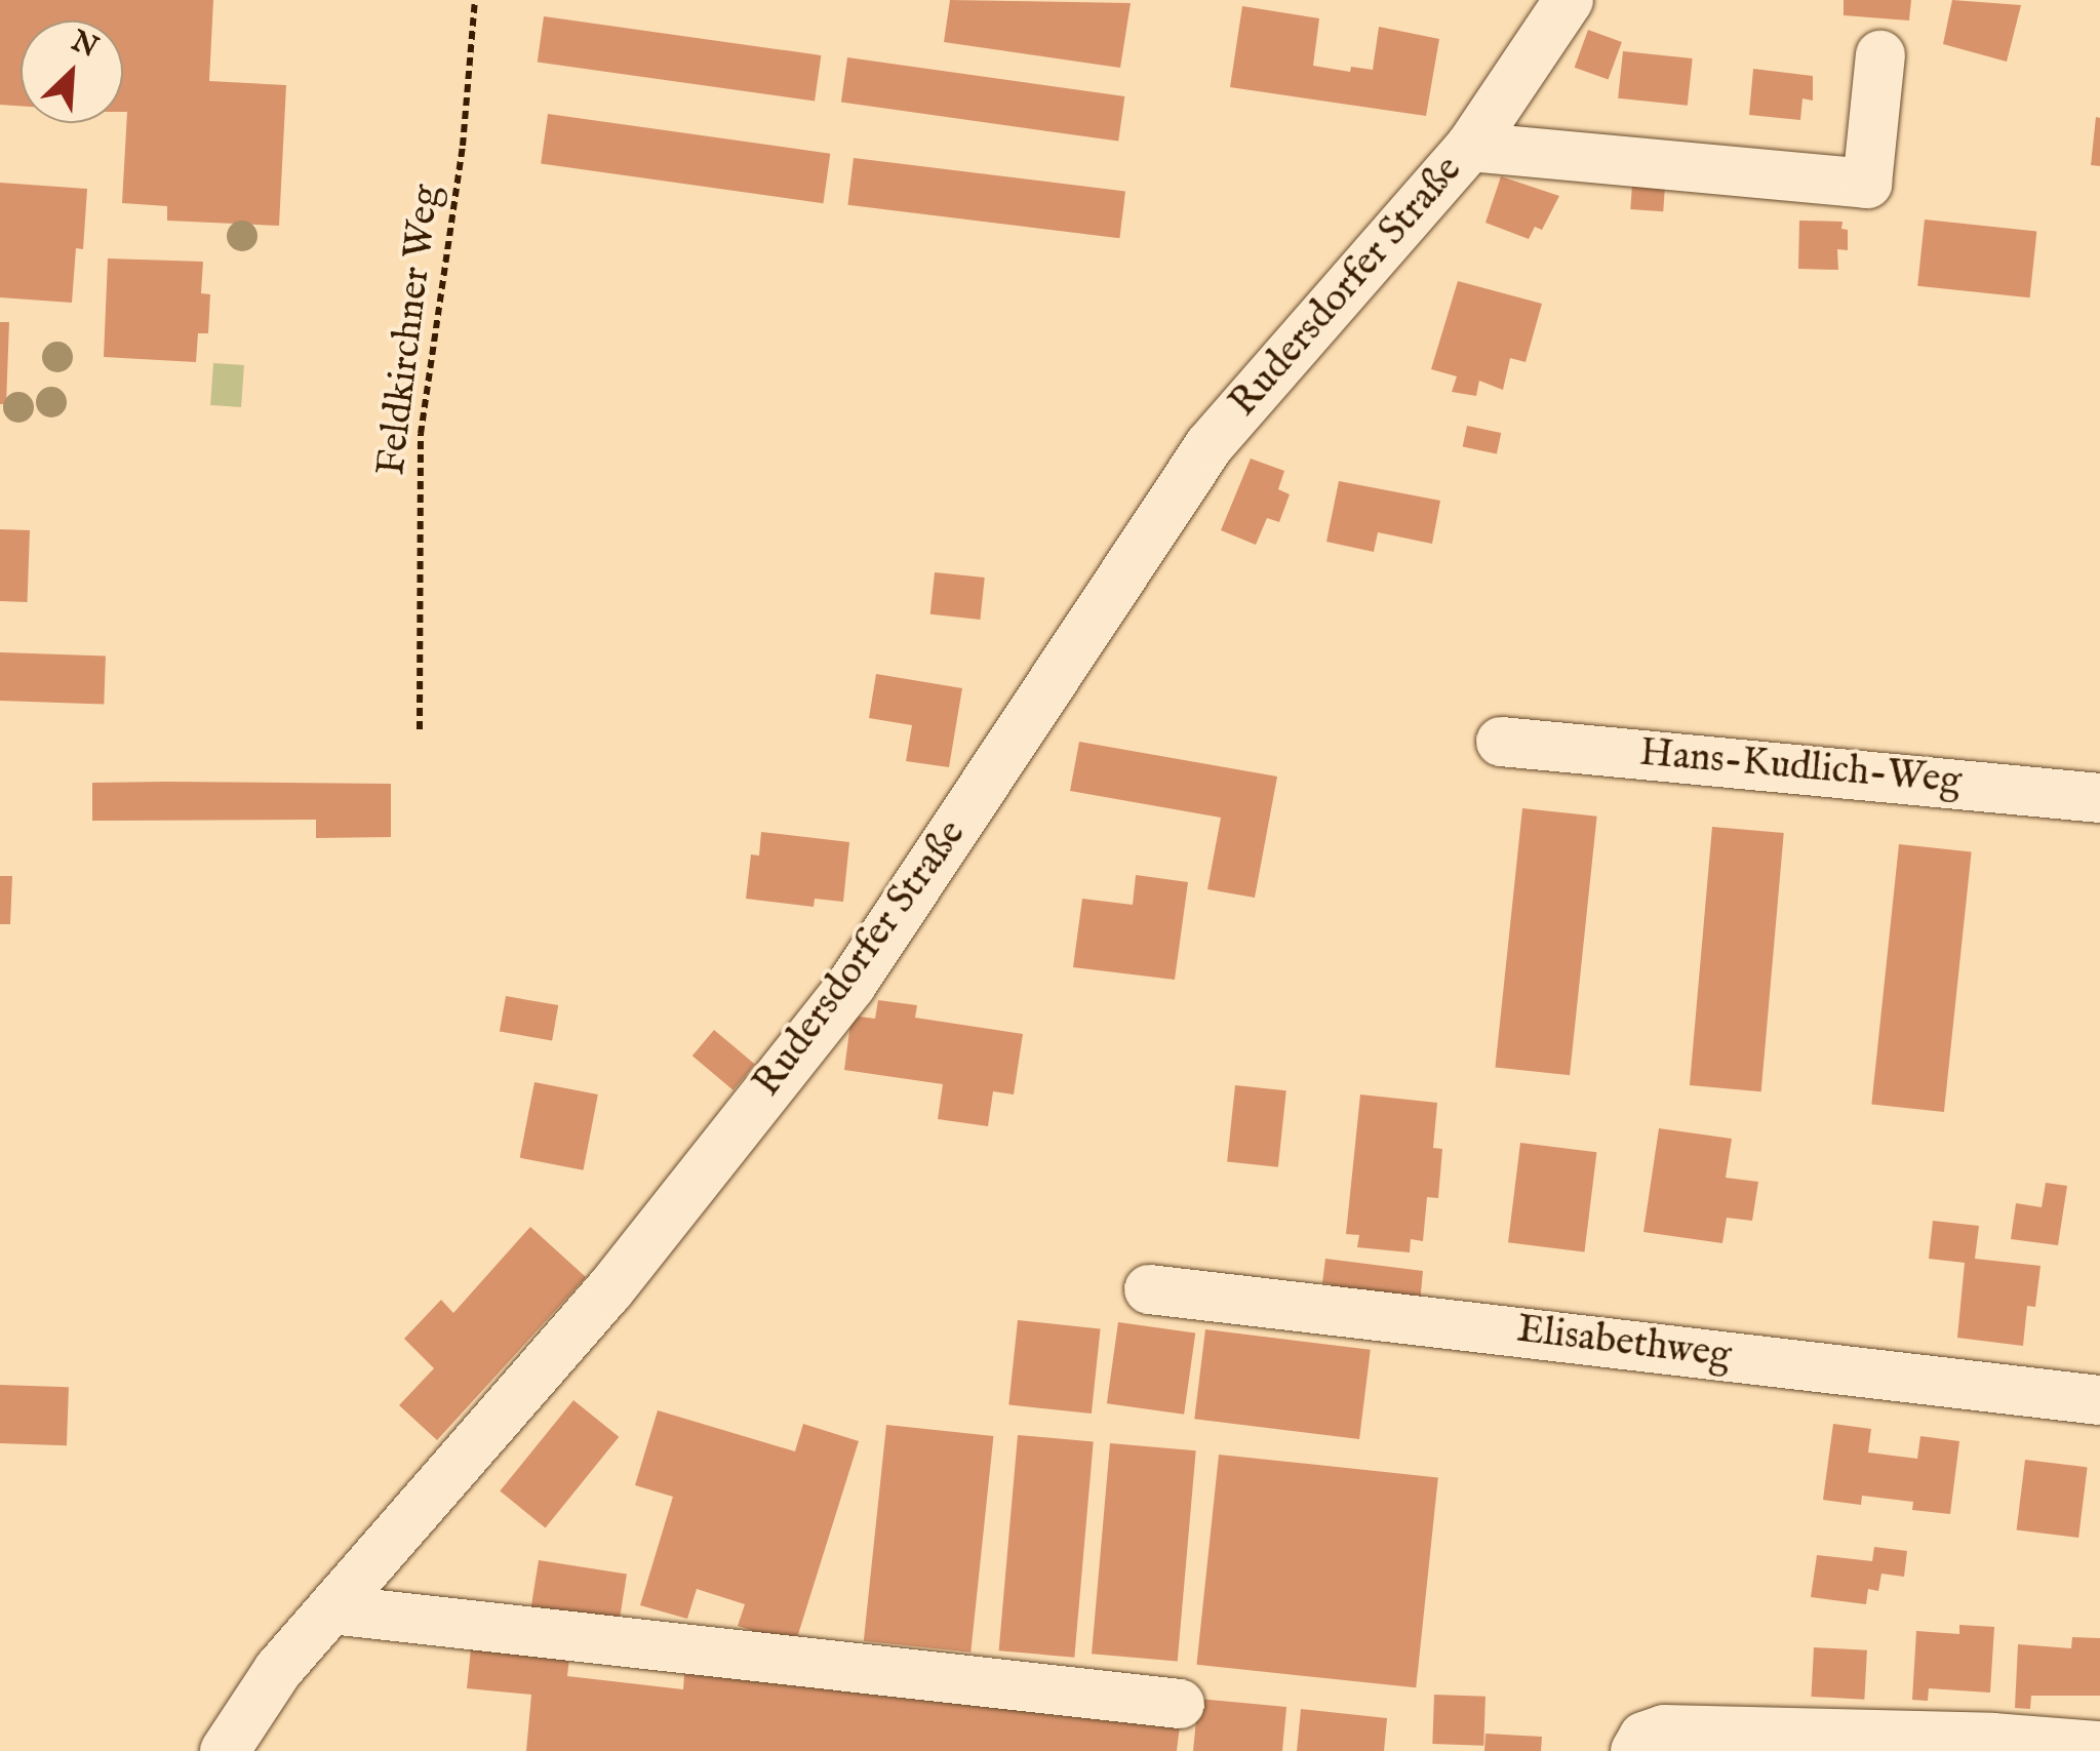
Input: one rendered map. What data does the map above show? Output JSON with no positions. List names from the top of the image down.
{
  "streets": {
    "street": ["Rudersdorfer Straße", "Hans-Kudlich-Weg", "Elisabethweg"],
    "path": ["Feldkirchner Weg"]
  },
  "north": "top right"
}
